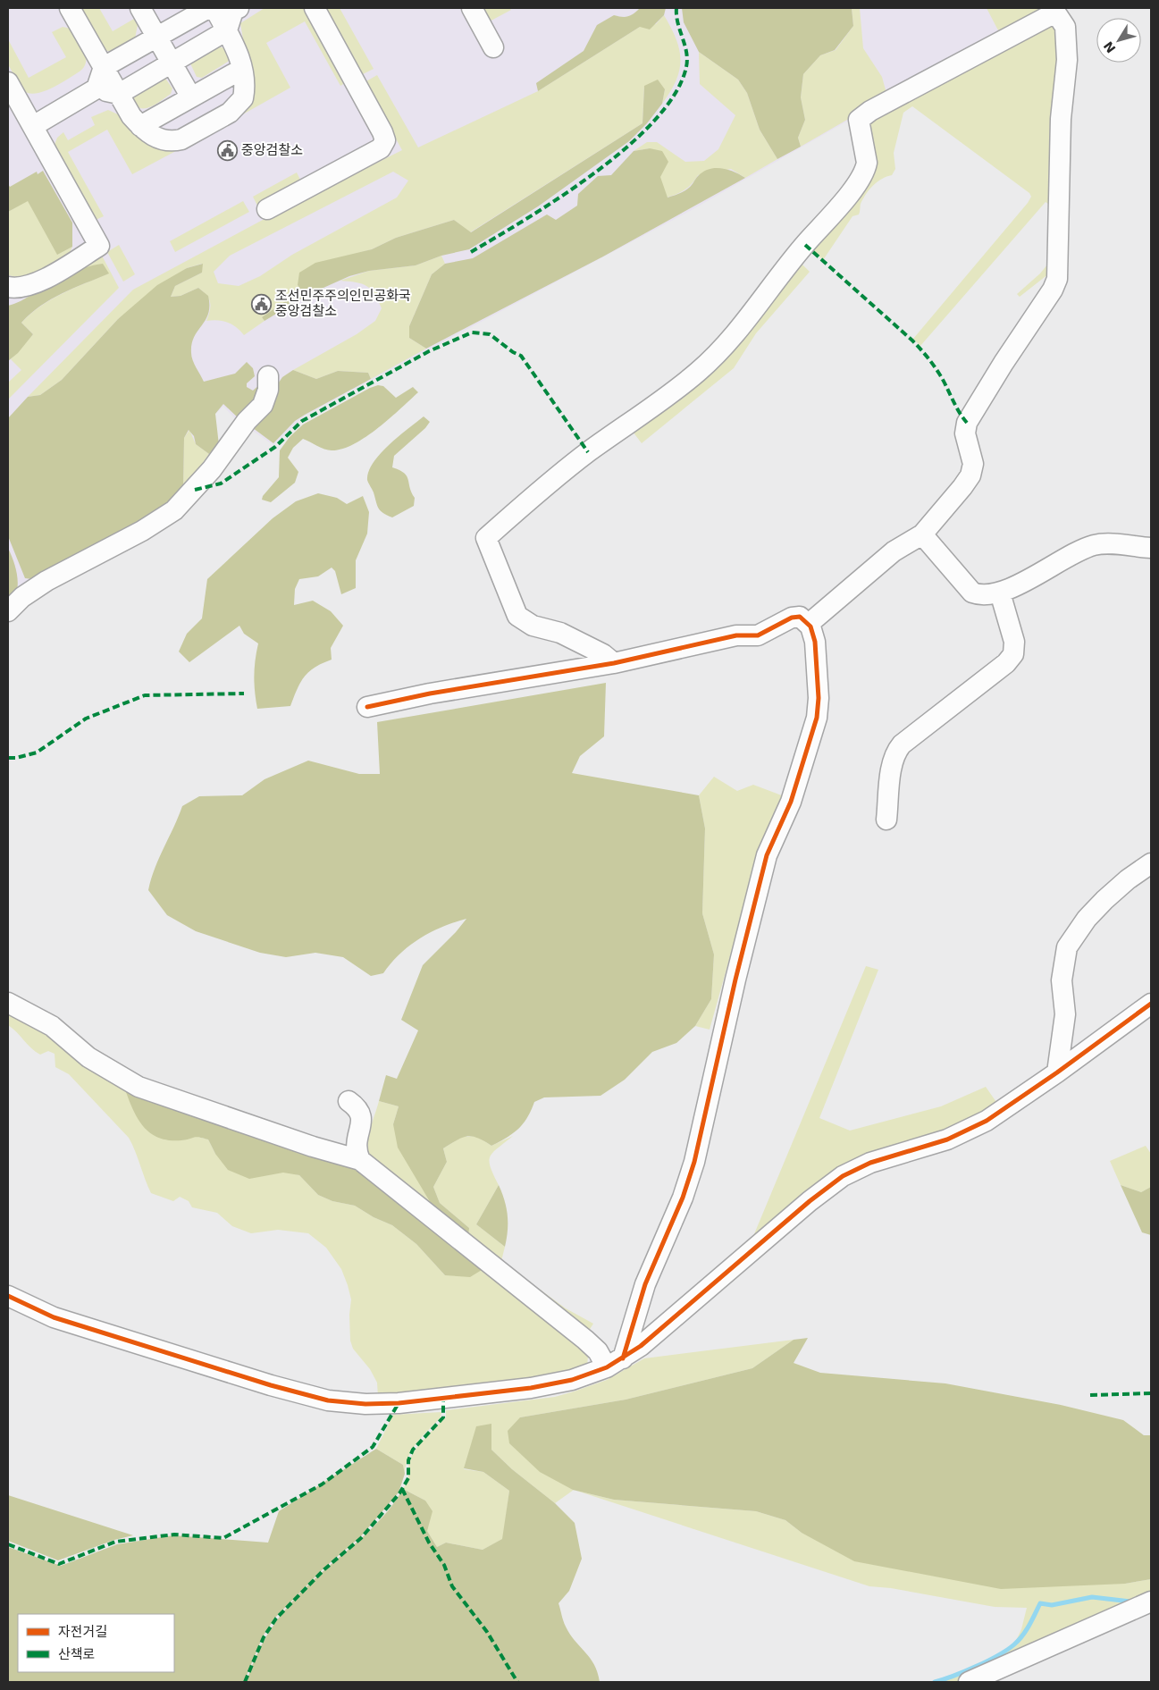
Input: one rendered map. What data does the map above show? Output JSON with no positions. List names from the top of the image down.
{
  "places": {
    "public building": ["중앙검찰소", "조선민주주의인민공화국 중앙검찰소"]
  },
  "legend": ["자전거길", "산책로"],
  "north": "bottom left"
}
